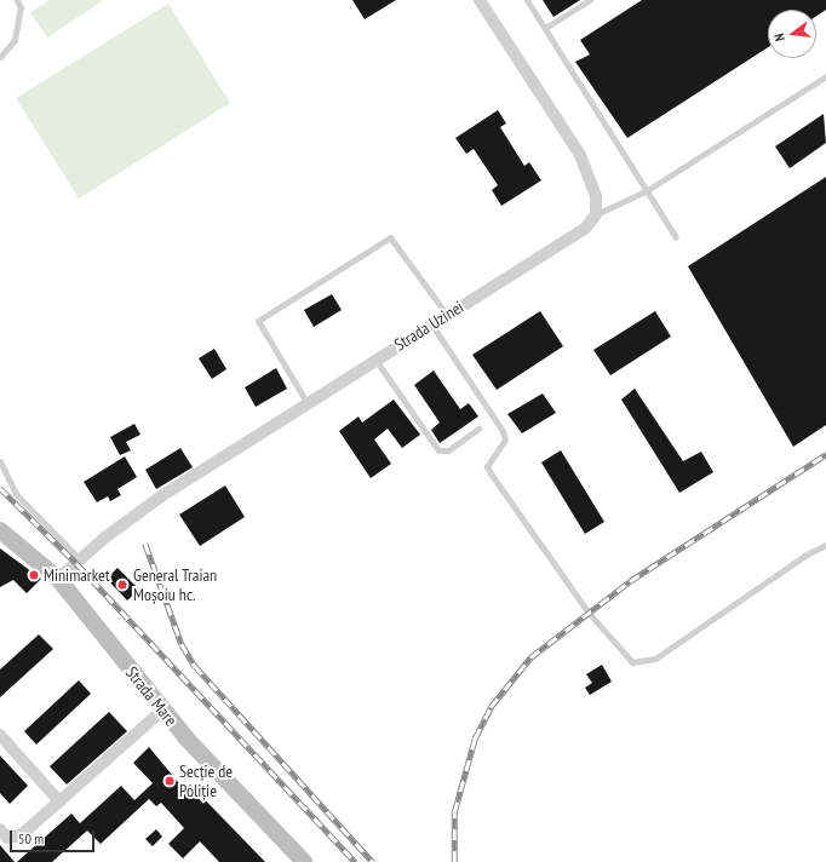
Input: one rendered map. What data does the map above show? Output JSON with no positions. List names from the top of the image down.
{
  "streets": {
    "main road": ["Strada Mare"],
    "street": ["Strada Uzinei"]
  },
  "crossings": [
    ["Strada Uzinei", "Strada Mare"]
  ],
  "places": ["Minimarket", "General Traian Moșoiu hc.", "Secție de Poliție"],
  "scale_bar": "50 m",
  "north": "left"
}
